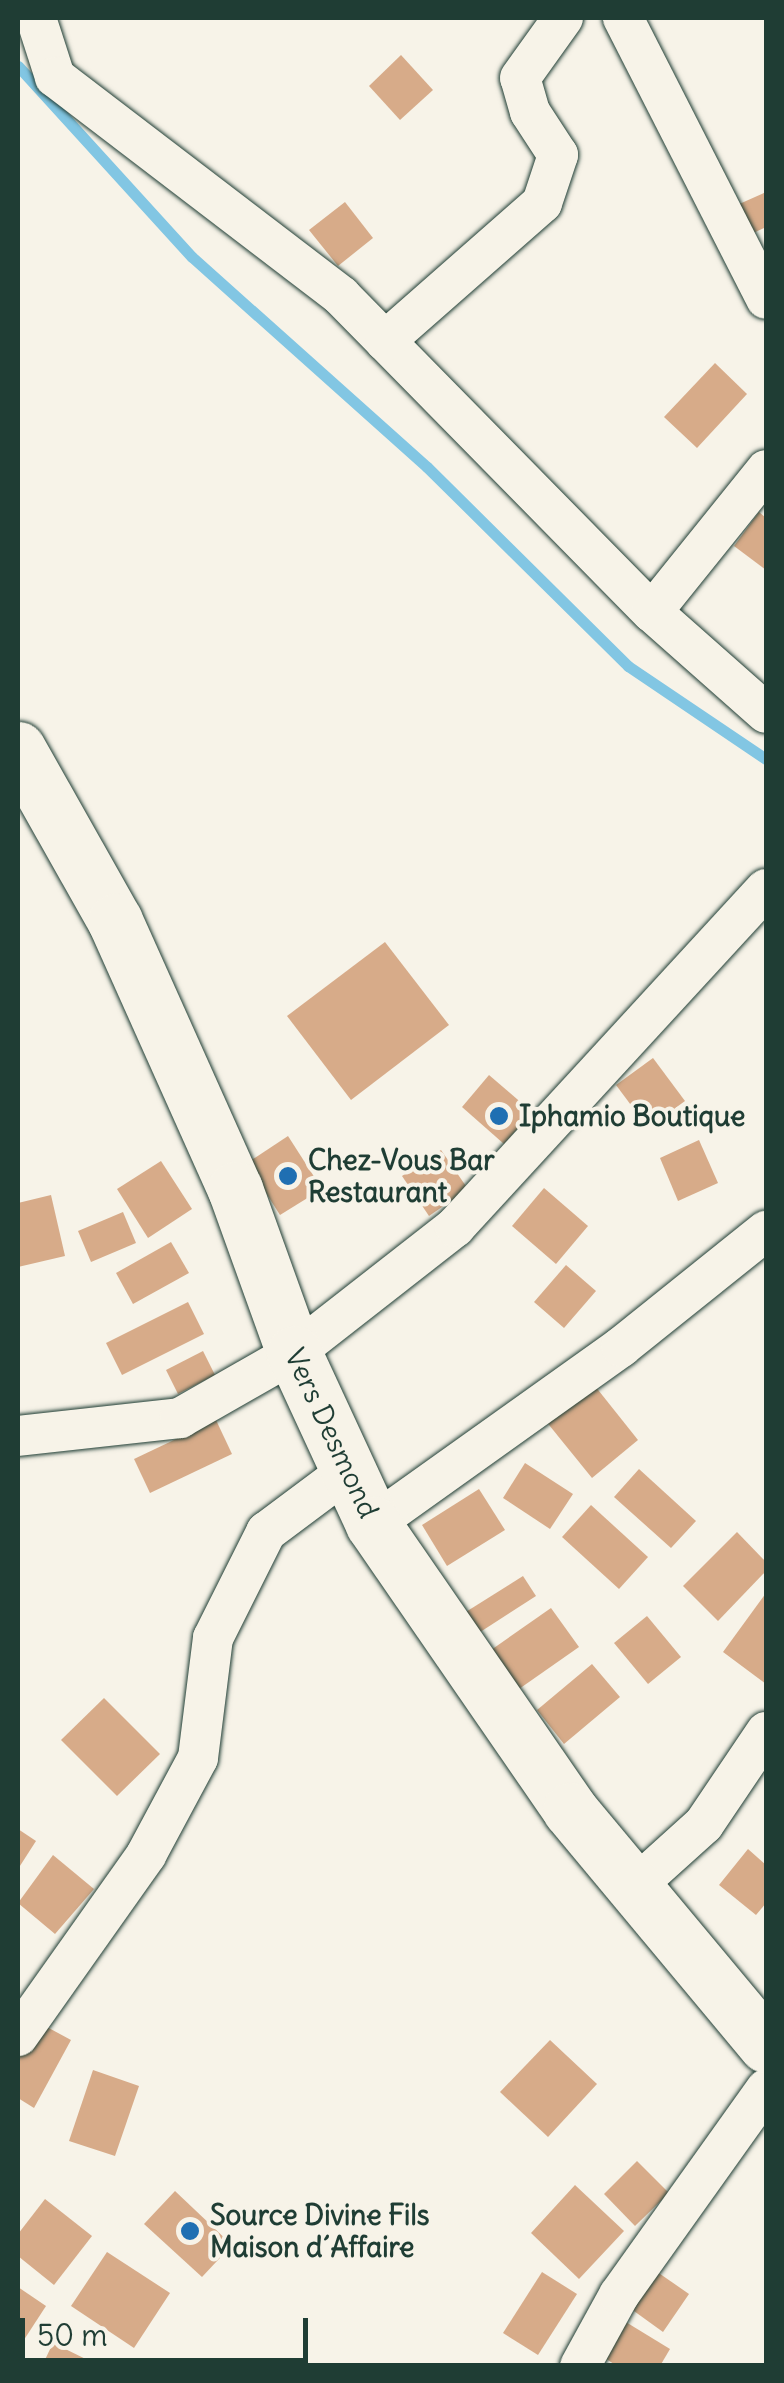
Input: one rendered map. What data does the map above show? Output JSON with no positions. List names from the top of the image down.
{
  "streets": {
    "main road": ["Vers Desmond"]
  },
  "places": ["Iphamio Boutique", "Chez-Vous Bar Restaurant", "Source Divine Fils Maison d´Affaire"],
  "scale_bar": "50 m"
}
